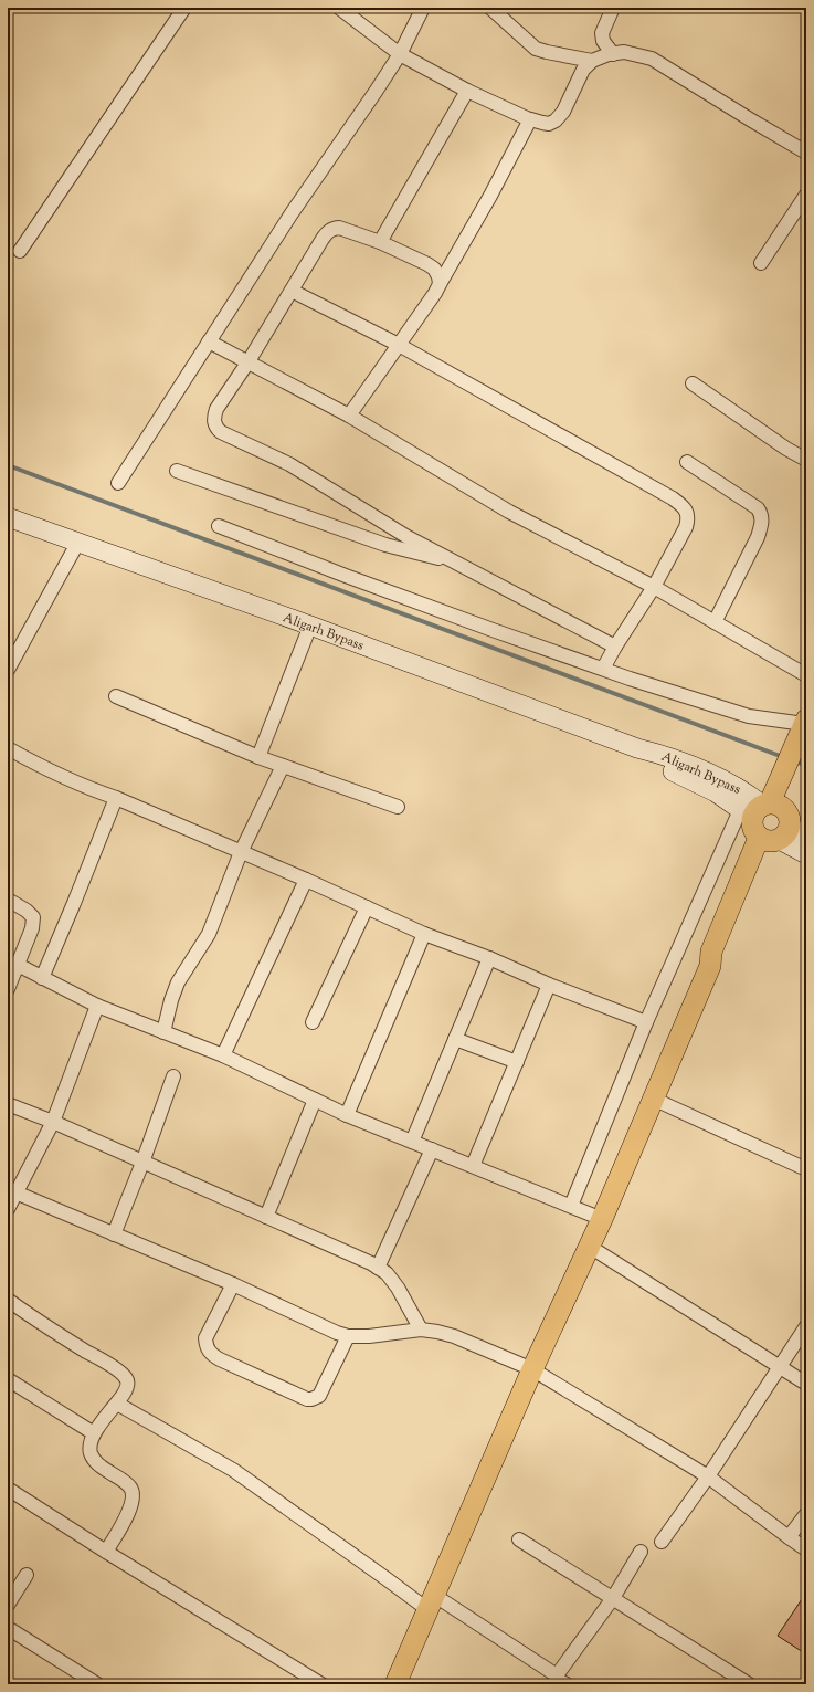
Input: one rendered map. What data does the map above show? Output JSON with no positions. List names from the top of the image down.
{
  "streets": {
    "main road": ["Aligarh Bypass"]
  }
}
